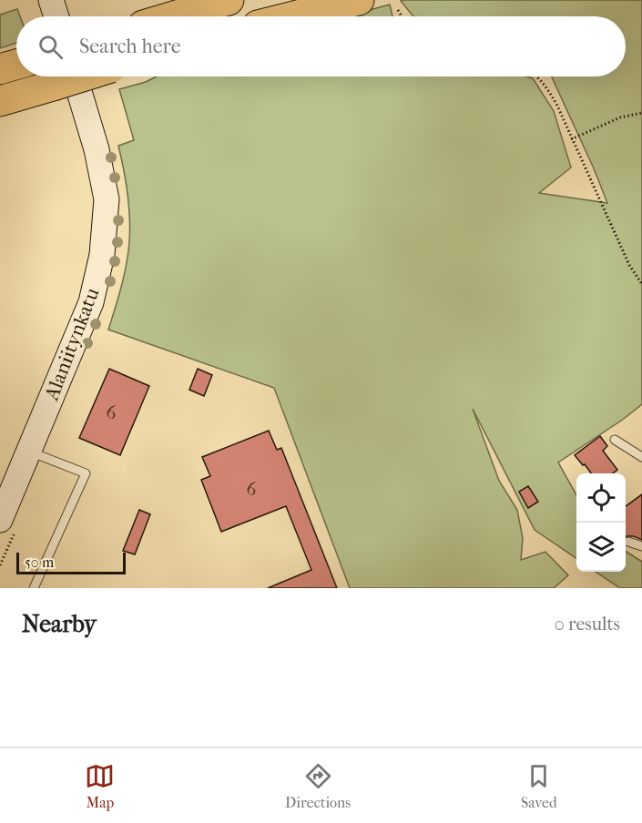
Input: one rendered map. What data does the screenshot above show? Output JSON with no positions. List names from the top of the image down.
{
  "streets": {
    "main road": ["Alaniitynkatu"]
  },
  "house_numbers": ["6", "6"],
  "scale_bar": "50 m",
  "page": {
    "search": "Search here",
    "scale": "50 m",
    "heading": ["Nearby", "0 results"],
    "nav": ["Map", "Directions", "Saved"]
  }
}
